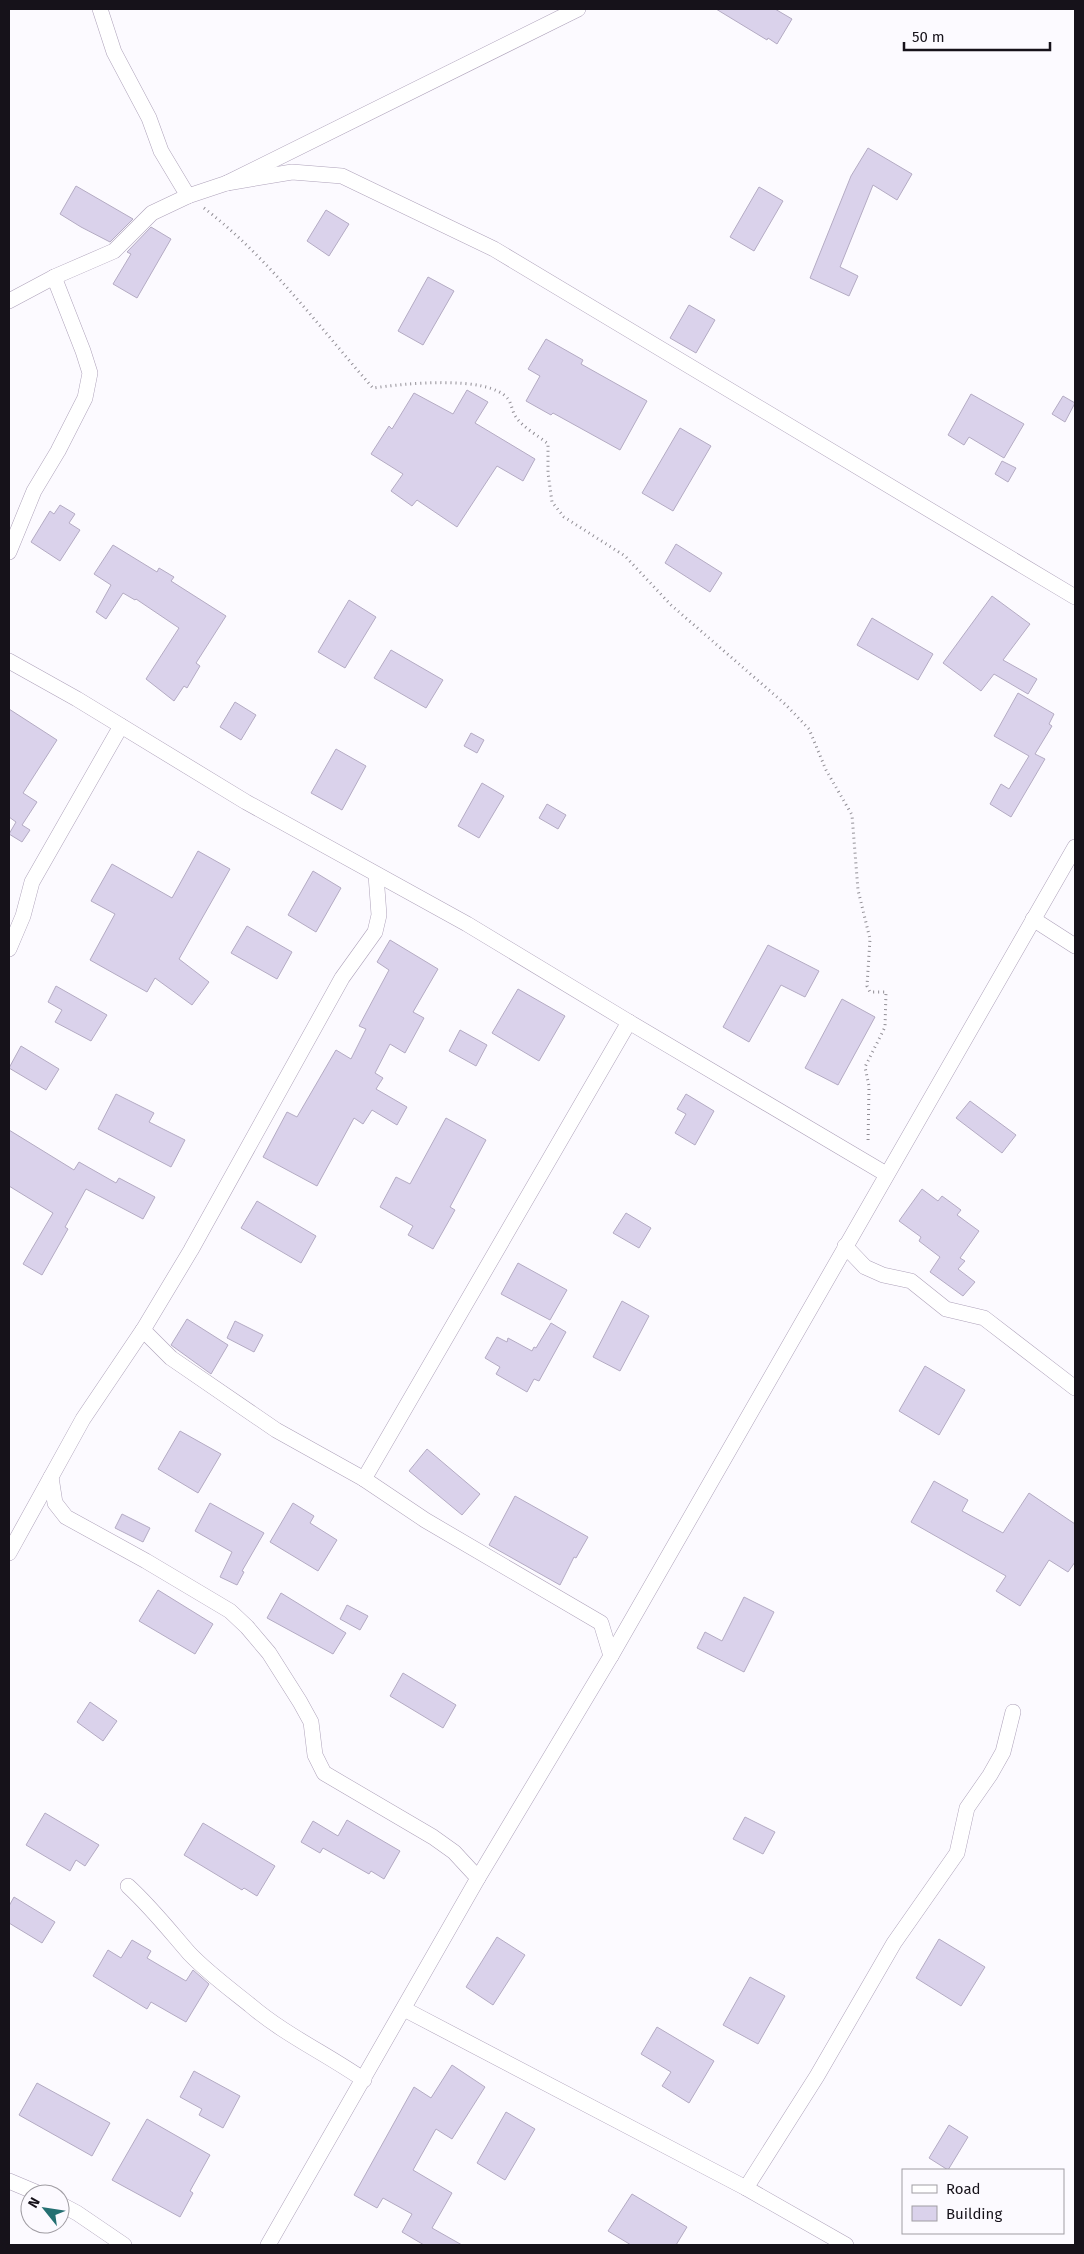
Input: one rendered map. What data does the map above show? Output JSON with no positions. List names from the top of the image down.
{
  "legend": ["Road", "Building"],
  "scale_bar": "50 m",
  "north": "top left"
}
